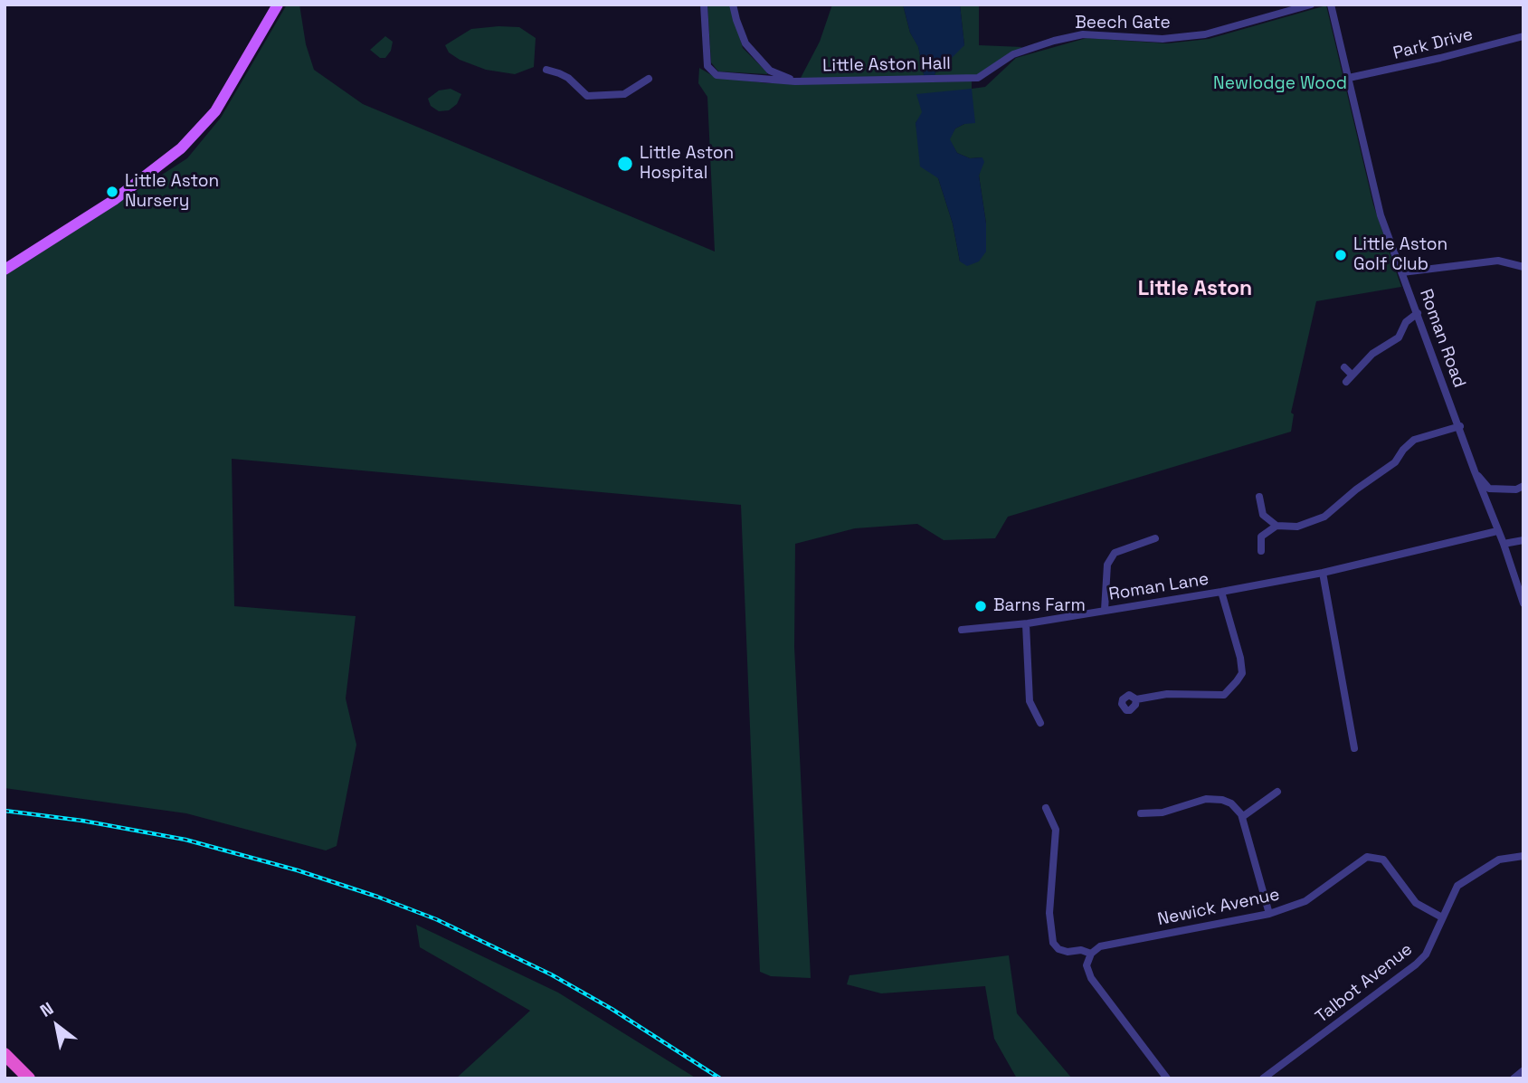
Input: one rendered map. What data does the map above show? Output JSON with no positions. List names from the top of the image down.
{
  "streets": {
    "street": [
      "Beech Gate",
      "Park Drive",
      "Little Aston Hall",
      "Roman Road",
      "Roman Lane",
      "Newick Avenue",
      "Talbot Avenue"
    ]
  },
  "crossings": [
    ["Beech Gate", "Little Aston Hall"],
    ["Park Drive", "Roman Road"],
    ["Roman Road", "Roman Lane"],
    ["Newick Avenue", "Talbot Avenue"]
  ],
  "districts": ["Little Aston"],
  "parks": ["Newlodge Wood"],
  "places": [
    "Little Aston Hospital",
    "Little Aston Nursery",
    "Little Aston Golf Club",
    "Barns Farm"
  ],
  "north": "top left"
}
